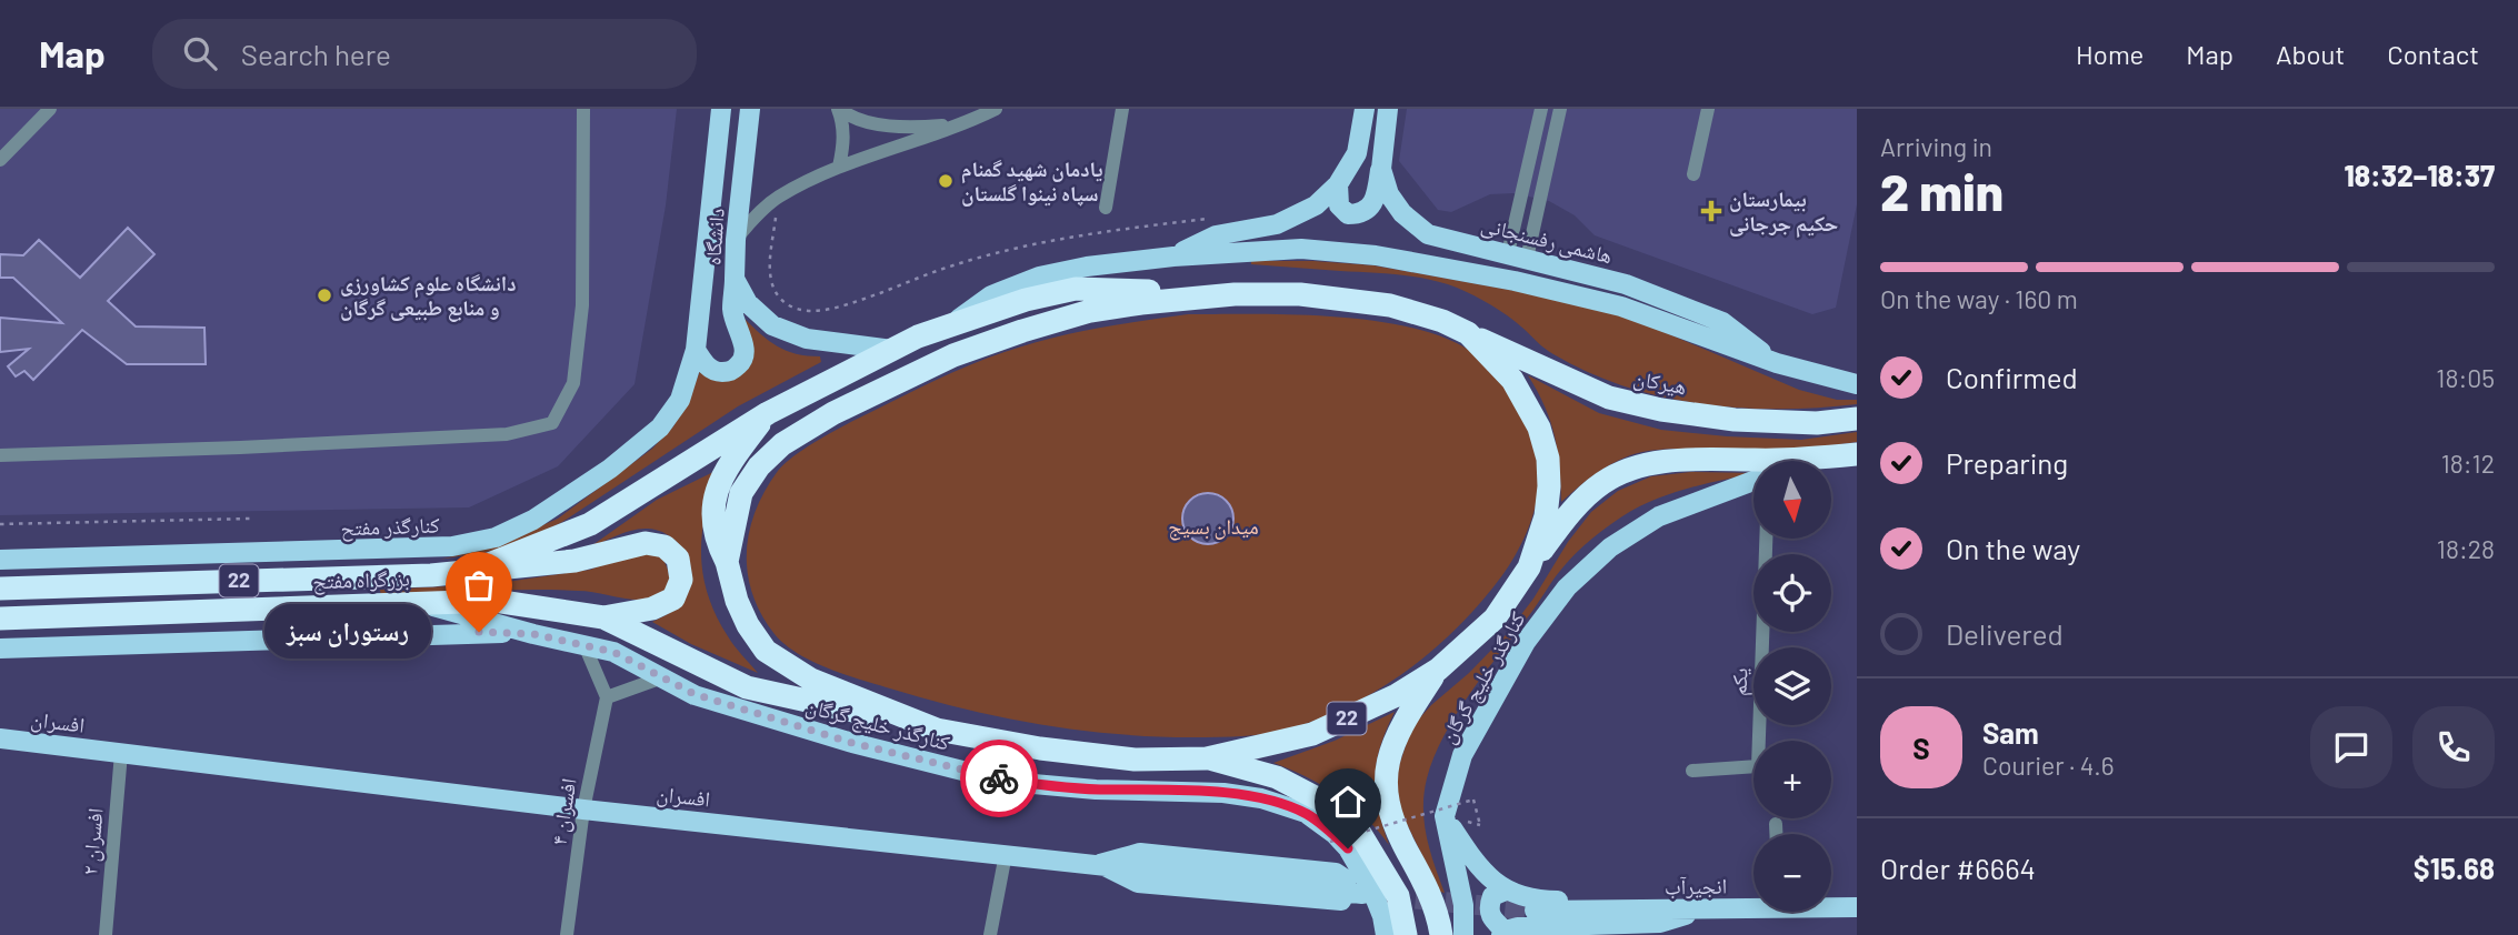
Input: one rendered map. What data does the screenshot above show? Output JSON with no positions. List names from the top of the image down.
{
  "streets": {
    "highway": ["هیرکان", "بزرگراه مفتح", "22"],
    "main road": [
      "دانشگاه",
      "هاشمی رفسنجانی",
      "کنارگذر مفتح",
      "کنارگذر خلیج گرگان",
      "افسران",
      "انجیرآب"
    ],
    "street": ["یکم", "افسران ۴", "افسران ۲"]
  },
  "crossings": [
    ["دانشگاه", "کنارگذر مفتح"],
    ["دانشگاه", "22"],
    ["هیرکان", "22"],
    ["بزرگراه مفتح", "22"],
    ["22", "کنارگذر خلیج گرگان"],
    ["کنارگذر خلیج گرگان", "افسران"],
    ["افسران", "افسران ۴"],
    ["افسران", "افسران ۲"]
  ],
  "parks": ["میدان بسیج"],
  "places": {
    "other": ["یادمان شهید گمنام سپاه نینوا گلستان", "دانشگاه علوم کشاورزی و منابع طبیعی گرگان", "رستوران سبز"],
    "health": ["بیمارستان حکیم جرجانی"]
  },
  "north": "bottom",
  "page": {
    "header": "Map",
    "search": "Search here",
    "nav": [
      "Home",
      "Map",
      "About",
      "Contact"
    ],
    "heading": ["2 min", "Arriving in", "18:32–18:37"],
    "panel": [
      "Sam",
      "Courier · 4.6",
      "Order #6664",
      "$15.68"
    ],
    "bar": "On the way · 160 m",
    "list": [
      ["Confirmed", "18:05"],
      ["Preparing", "18:12"],
      ["On the way", "18:28"],
      "Delivered"
    ],
    "map_buttons": ["+", "−"],
    "bubble": "رستوران سبز",
    "round": "S"
  }
}
